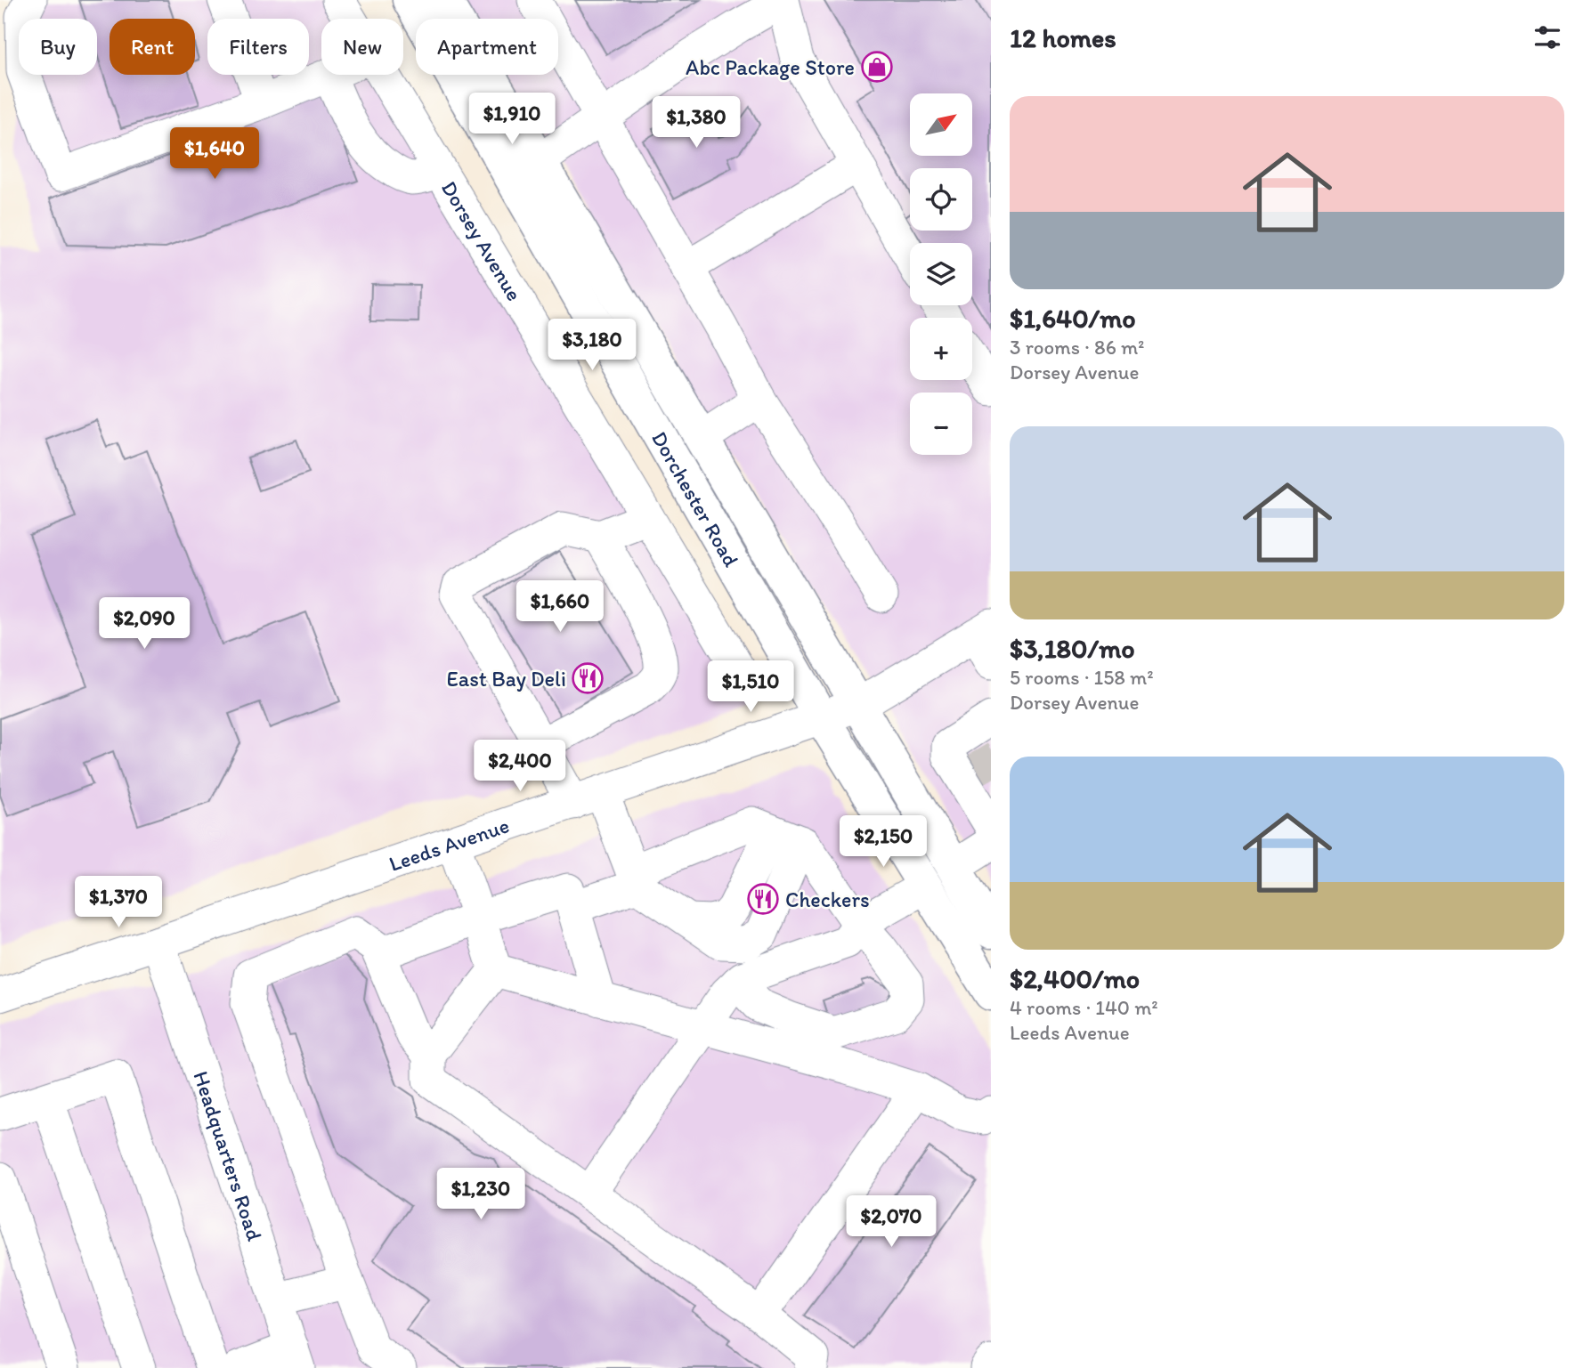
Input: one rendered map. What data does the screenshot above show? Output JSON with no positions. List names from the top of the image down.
{
  "streets": {
    "main road": ["Dorchester Road"],
    "street": ["Dorsey Avenue", "Leeds Avenue", "Headquarters Road"]
  },
  "crossings": [
    ["Dorchester Road", "Leeds Avenue"],
    ["Leeds Avenue", "Headquarters Road"]
  ],
  "places": {
    "shop": ["Abc Package Store"],
    "restaurant": ["East Bay Deli", "Checkers"]
  },
  "north": "top right",
  "page": {
    "heading": "12 homes",
    "chip": [
      "Buy",
      "Rent",
      "Filters",
      "New",
      "Apartment"
    ],
    "list": [
      {
        "name": "$1,640/mo",
        "note": "3 rooms · 86 m² · Dorsey Avenue"
      },
      {
        "name": "$3,180/mo",
        "note": "5 rooms · 158 m² · Dorsey Avenue"
      },
      {
        "name": "$2,400/mo",
        "note": "4 rooms · 140 m² · Leeds Avenue"
      }
    ],
    "price": [
      "$1,910",
      "$1,380",
      "$1,640",
      "$3,180",
      "$1,660",
      "$2,090",
      "$1,510",
      "$2,400",
      "$2,150",
      "$1,370",
      "$1,230",
      "$2,070"
    ],
    "map_buttons": ["+", "−"]
  }
}
